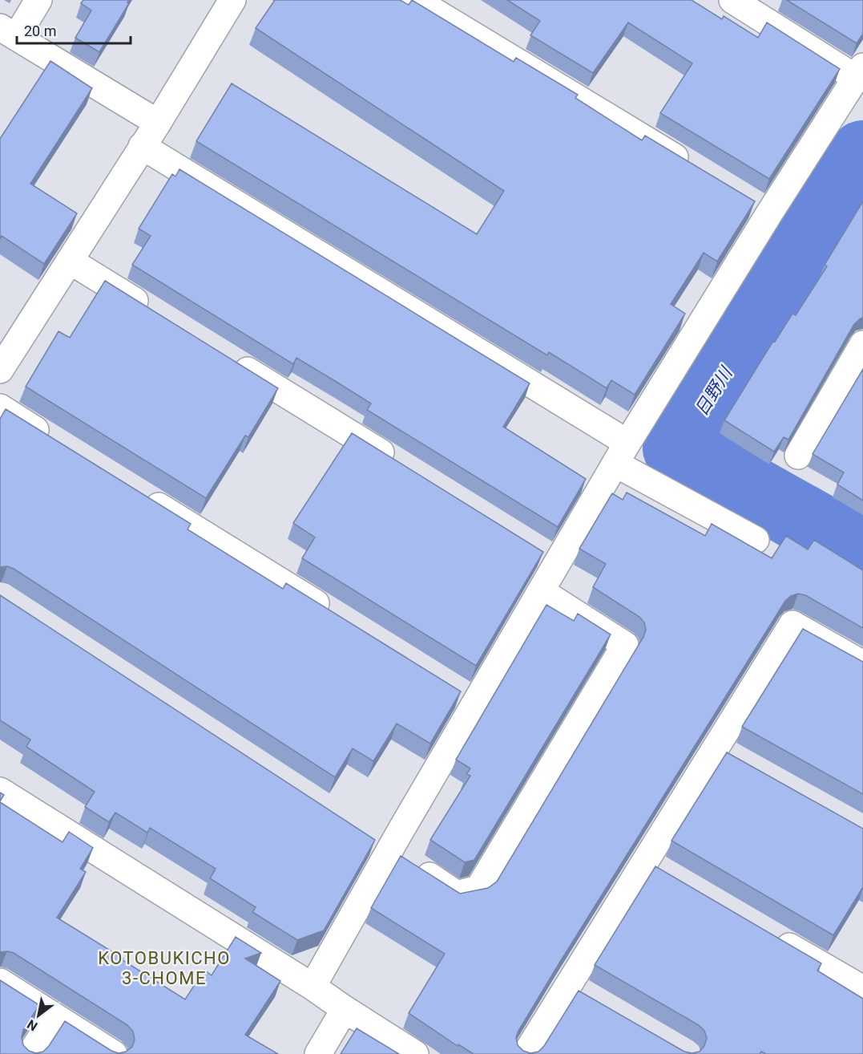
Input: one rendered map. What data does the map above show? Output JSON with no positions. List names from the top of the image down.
{
  "districts": ["KOTOBUKICHO 3-CHOME"],
  "water": ["日野川"],
  "scale_bar": "20 m",
  "north": "bottom left"
}
